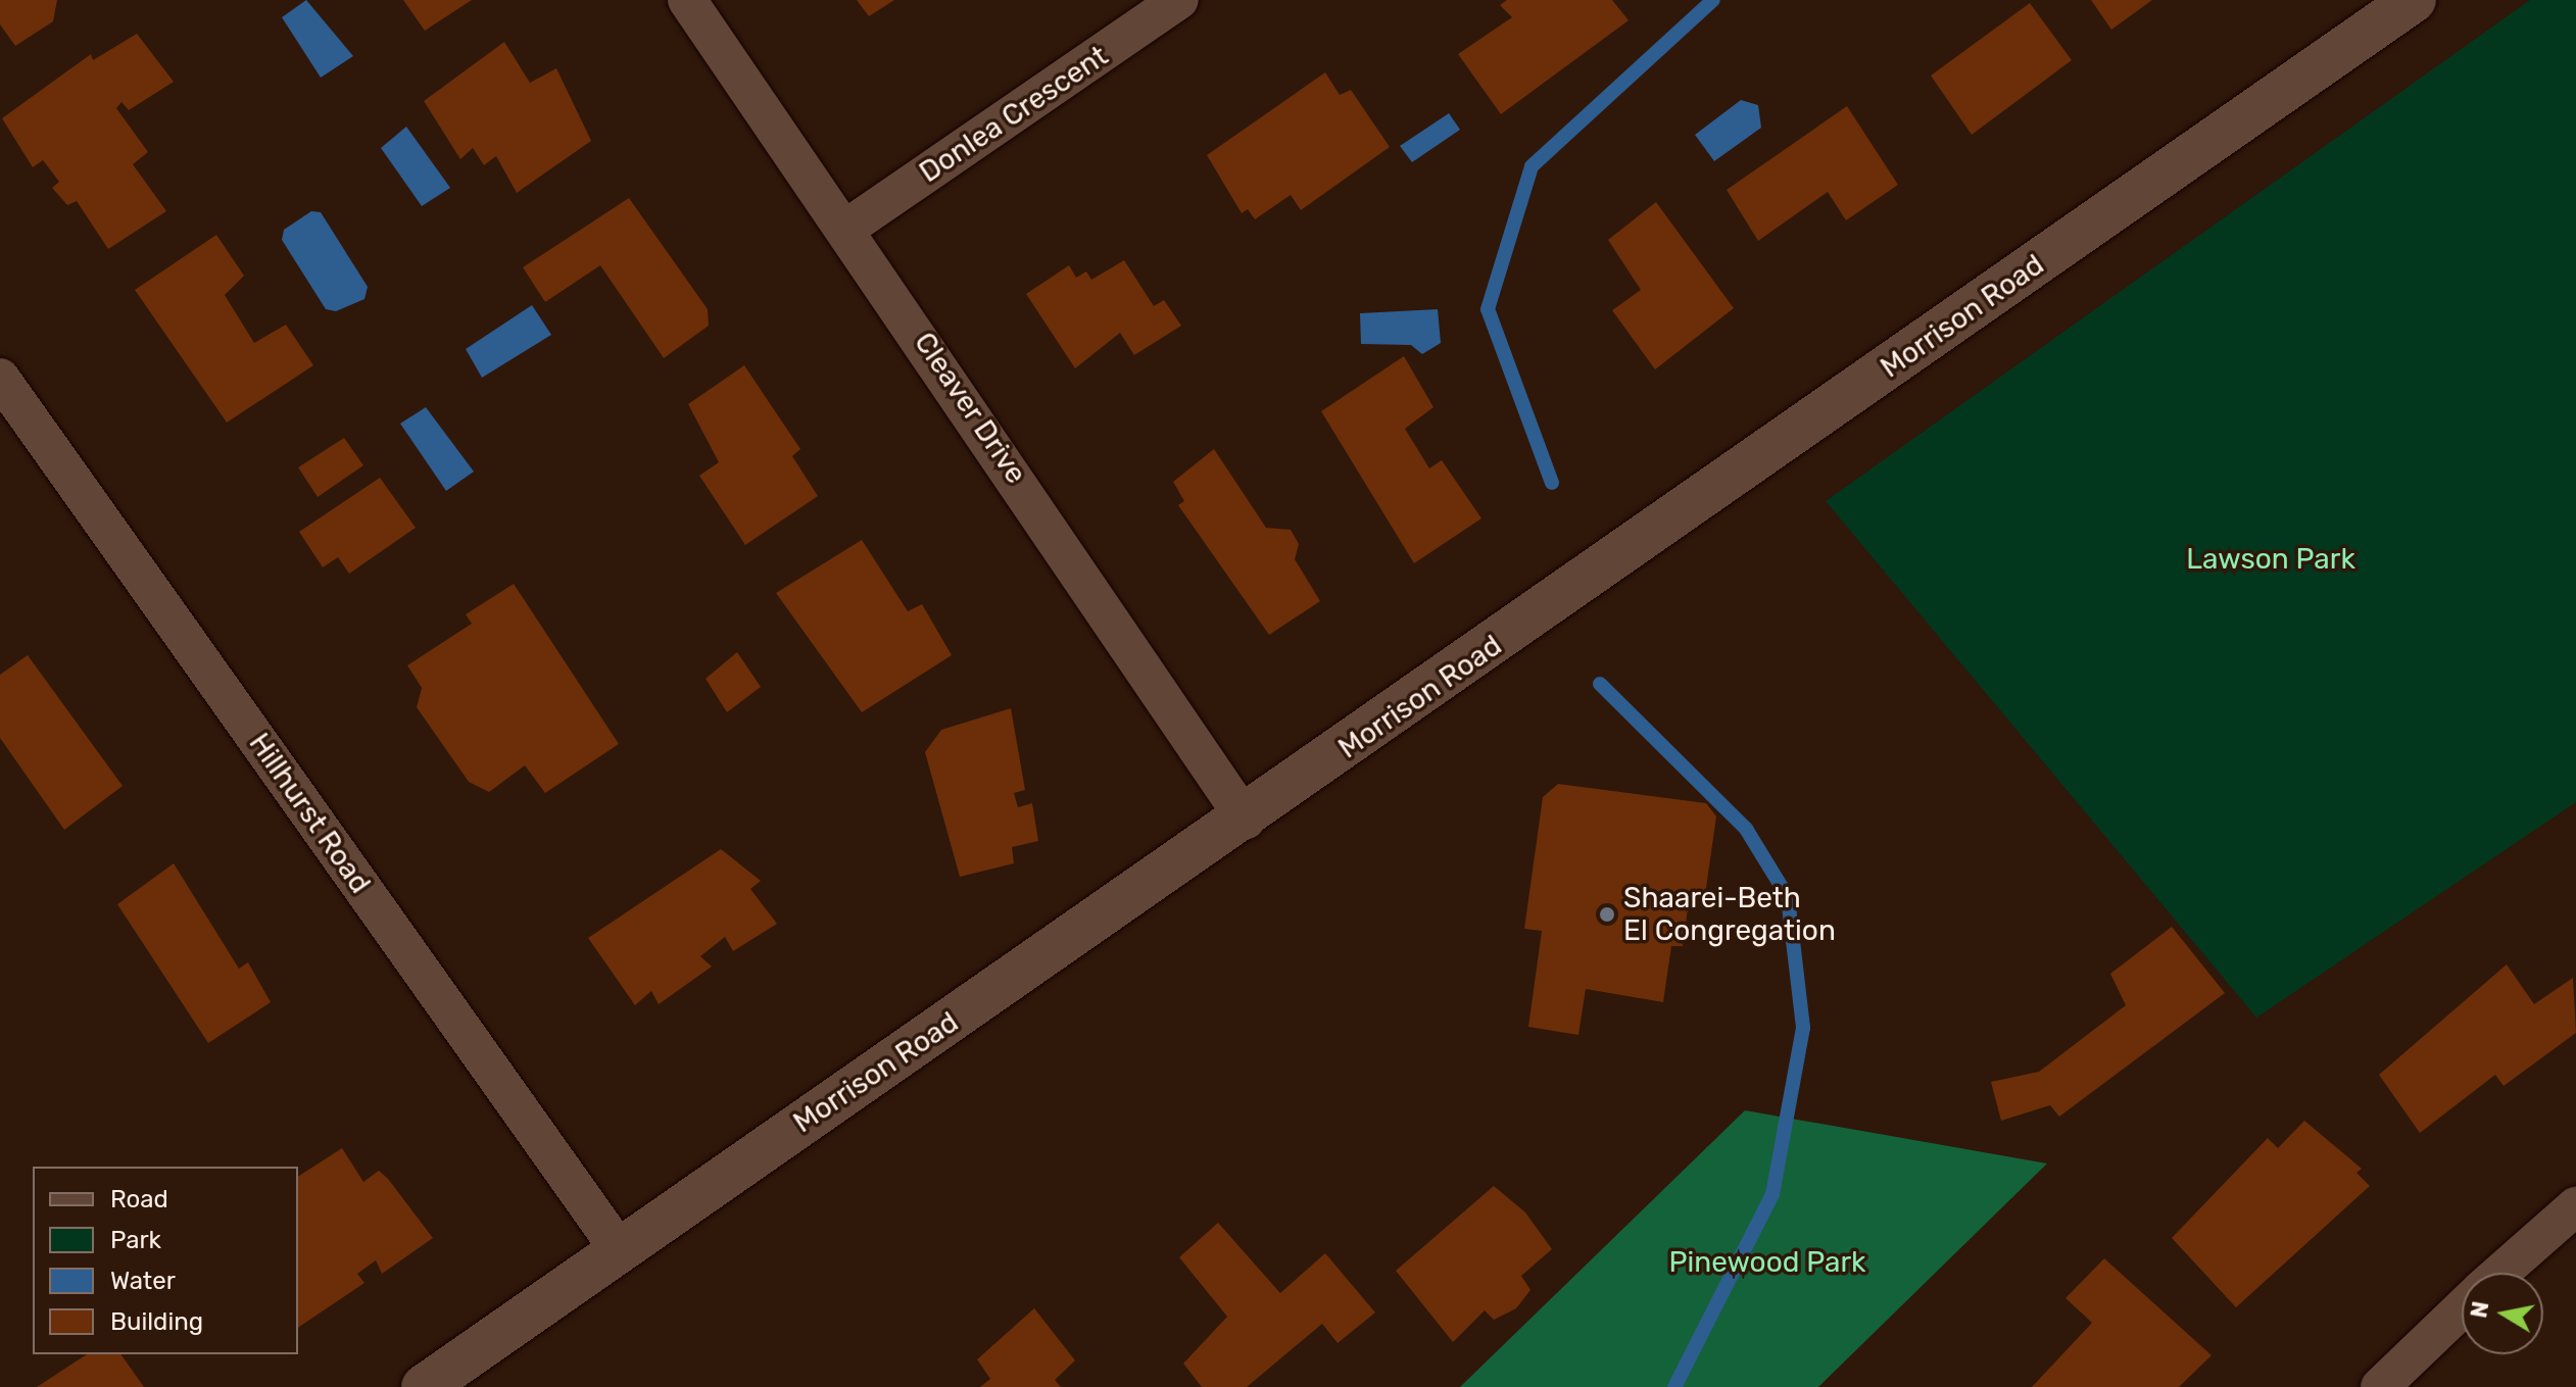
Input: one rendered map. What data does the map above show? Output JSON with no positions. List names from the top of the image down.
{
  "streets": {
    "street": [
      "Donlea Crescent",
      "Morrison Road",
      "Cleaver Drive",
      "Hillhurst Road"
    ]
  },
  "crossings": [
    ["Donlea Crescent", "Cleaver Drive"],
    ["Morrison Road", "Cleaver Drive"],
    ["Morrison Road", "Hillhurst Road"]
  ],
  "parks": ["Lawson Park", "Pinewood Park"],
  "places": ["Shaarei-Beth El Congregation"],
  "legend": [
    "Road",
    "Park",
    "Water",
    "Building"
  ],
  "north": "left"
}
